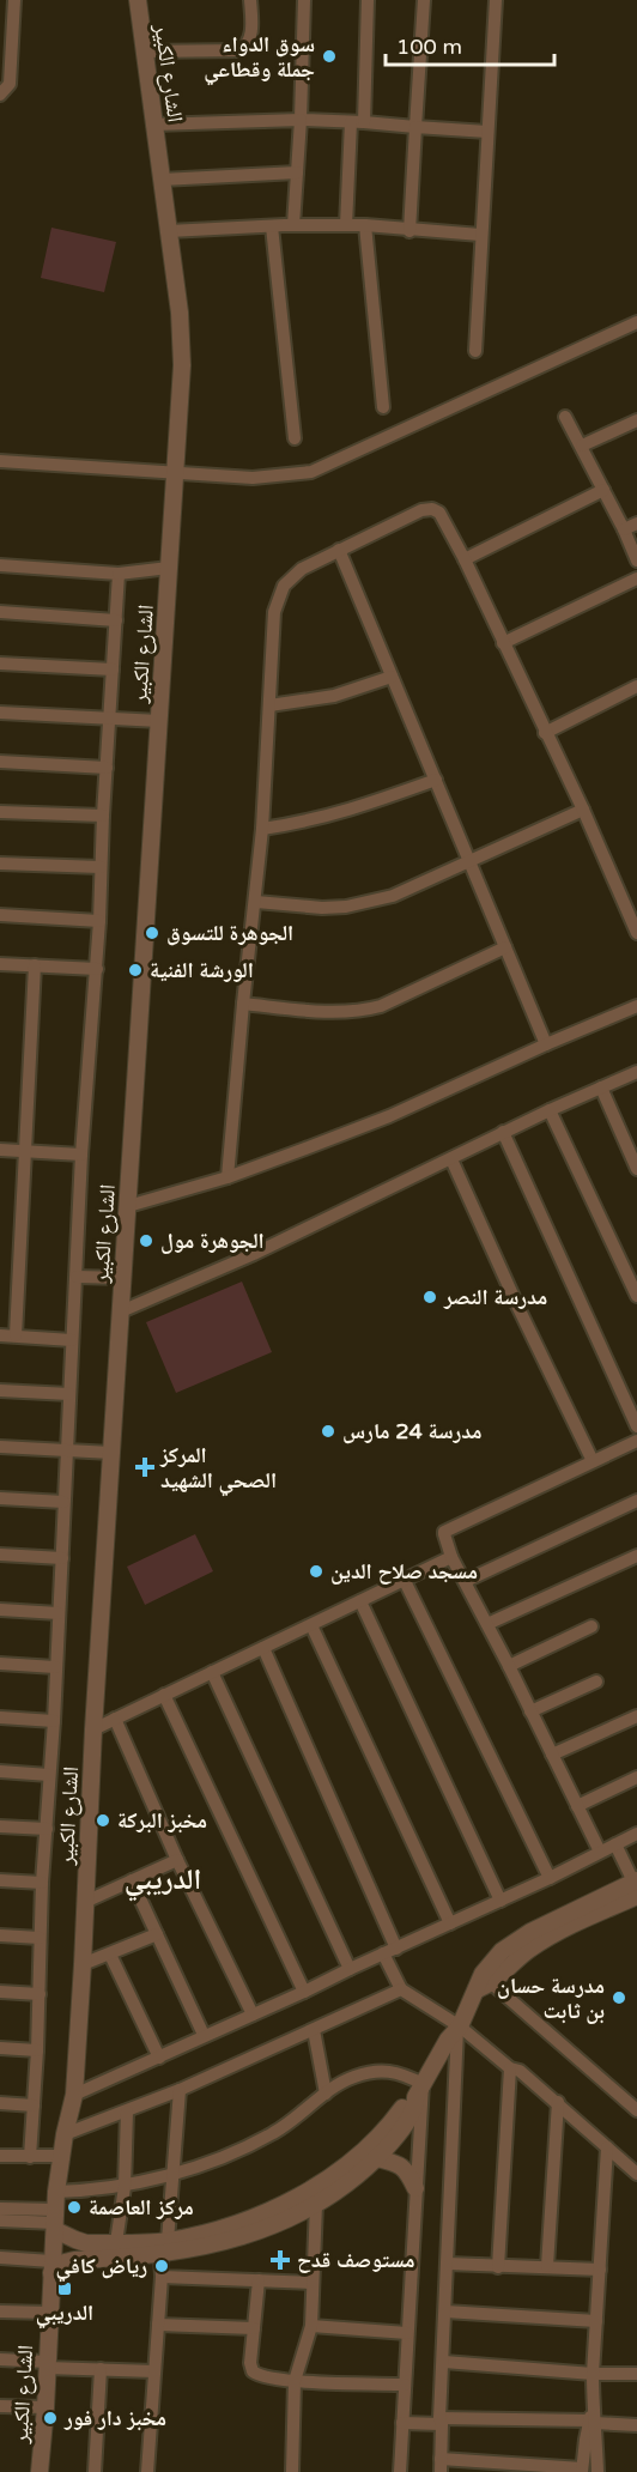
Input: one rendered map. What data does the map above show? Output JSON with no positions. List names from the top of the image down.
{
  "streets": {
    "street": ["الشارع الكبير"]
  },
  "districts": ["الدريبي"],
  "places": {
    "other": [
      "سوق الدواء جملة وقطاعي",
      "الجوهرة للتسوق",
      "الورشة الفنية",
      "الجوهرة مول",
      "مدرسة النصر",
      "مدرسة 24 مارس",
      "مسجد صلاح الدين",
      "مخبز البركة",
      "مدرسة حسان بن ثابت",
      "مركز العاصمة",
      "رياض كافي",
      "مخبز دار فور"
    ],
    "health": ["المركز الصحي الشهيد", "مستوصف قدح"],
    "transit": ["الدريبي"]
  },
  "scale_bar": "100 m"
}
